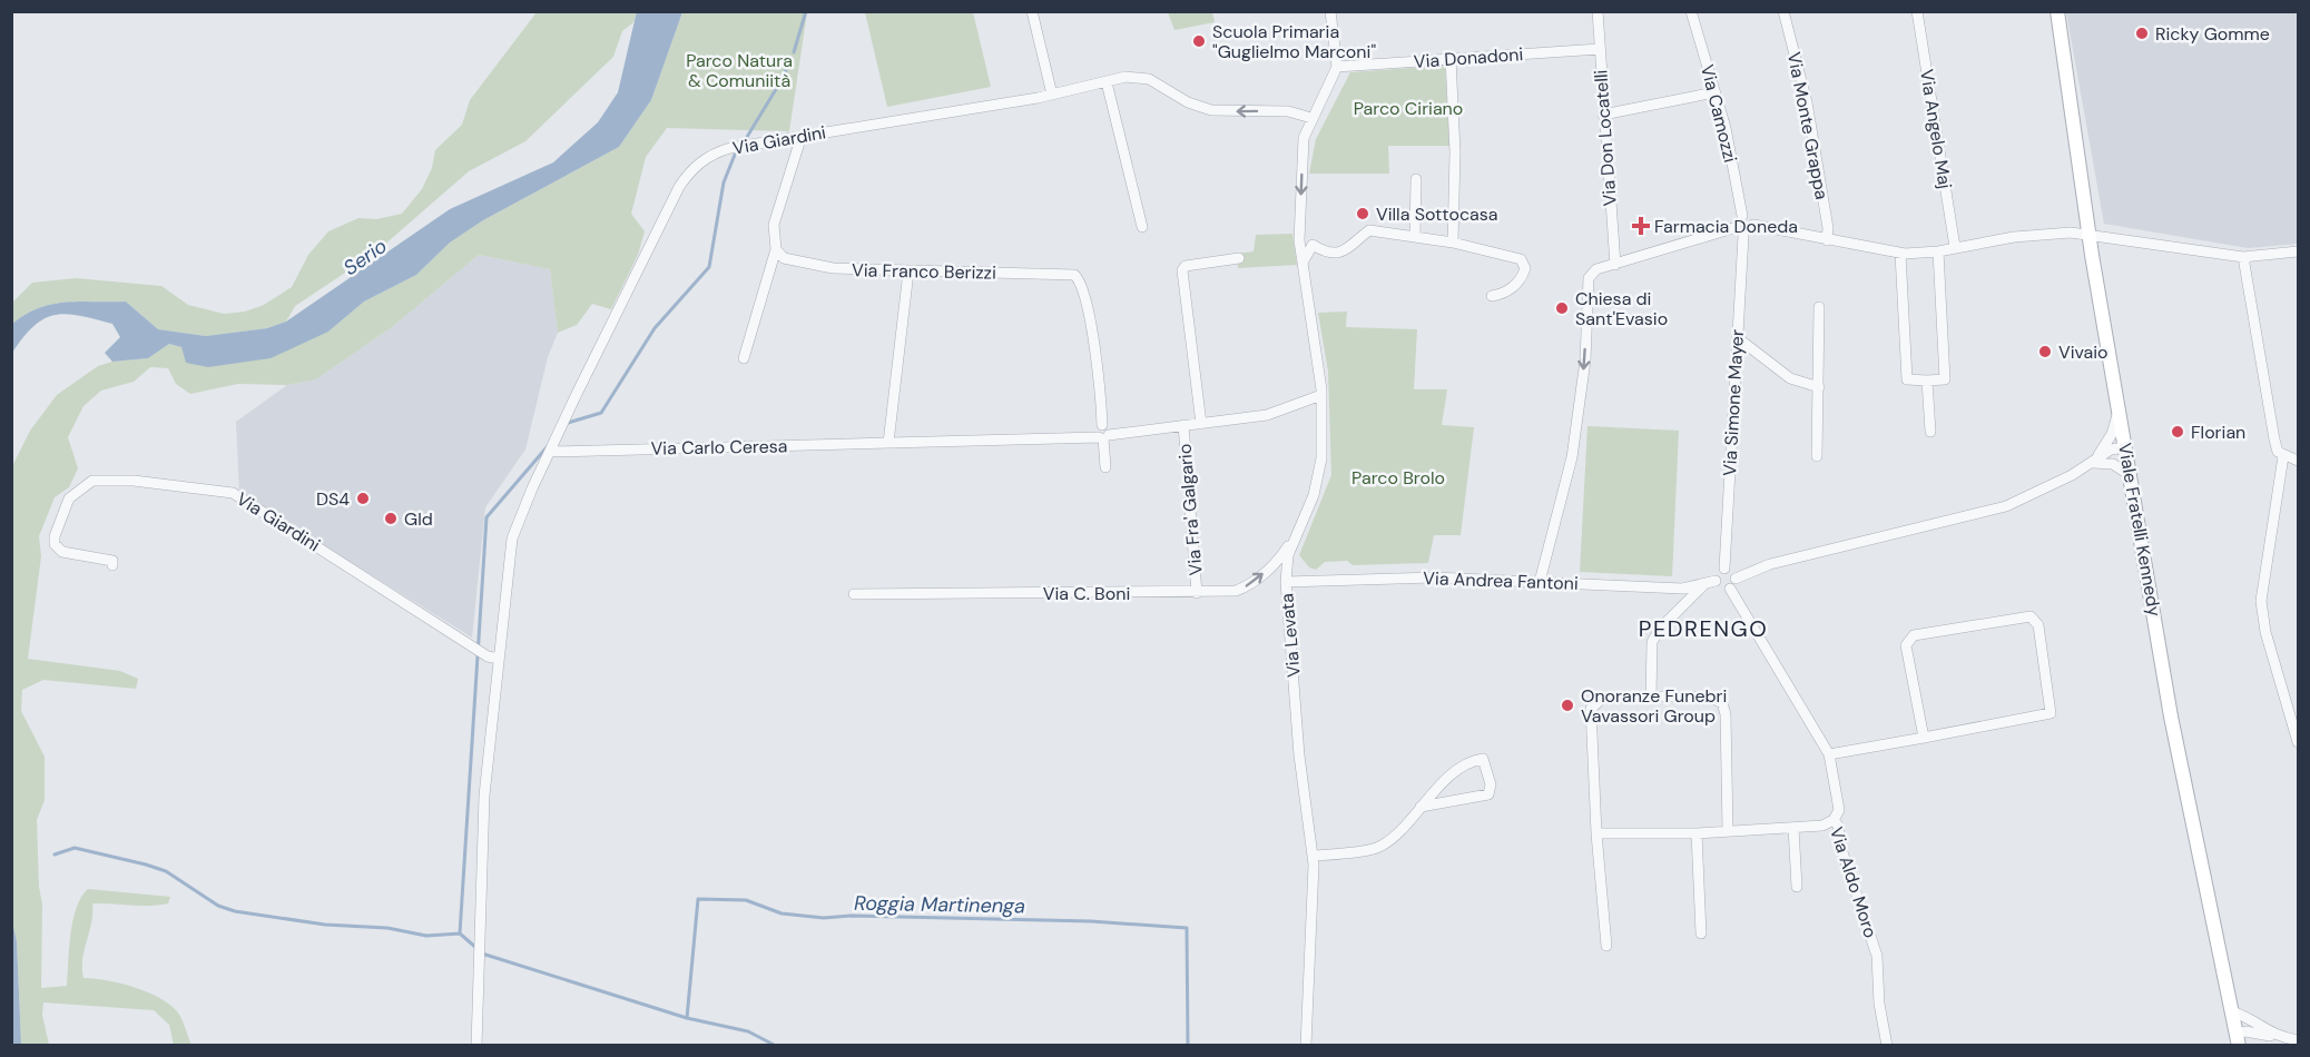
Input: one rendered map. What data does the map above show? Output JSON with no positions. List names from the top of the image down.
{
  "streets": {
    "street": [
      "Via Donadoni",
      "Via Camozzi",
      "Via Monte Grappa",
      "Via Angelo Maj",
      "Via Don Locatelli",
      "Via Giardini",
      "Via Franco Berizzi",
      "Via Simone Mayer",
      "Via Carlo Ceresa",
      "Via Fra' Galgario",
      "Viale Fratelli Kennedy",
      "Via Andrea Fantoni",
      "Via C. Boni",
      "Via Levata",
      "Via Aldo Moro"
    ]
  },
  "crossings": [
    ["Via Donadoni", "Via Don Locatelli"],
    ["Via Donadoni", "Via Levata"],
    ["Via Camozzi", "Via Simone Mayer"],
    ["Via Giardini", "Via Carlo Ceresa"],
    ["Via Giardini", "Via Levata"],
    ["Via Franco Berizzi", "Via Carlo Ceresa"],
    ["Via Simone Mayer", "Via Andrea Fantoni"],
    ["Via Simone Mayer", "Via Aldo Moro"],
    ["Via Carlo Ceresa", "Via Fra' Galgario"],
    ["Via Carlo Ceresa", "Via Levata"],
    ["Via Fra' Galgario", "Via C. Boni"],
    ["Via Andrea Fantoni", "Via Levata"],
    ["Via Andrea Fantoni", "Via Aldo Moro"],
    ["Via C. Boni", "Via Levata"]
  ],
  "districts": ["PEDRENGO"],
  "water": ["Serio", "Roggia Martinenga"],
  "parks": ["Parco Natura & Comuniità", "Parco Ciriano", "Parco Brolo"],
  "places": {
    "other": [
      "Ricky Gomme",
      "Scuola Primaria \"Guglielmo Marconi\"",
      "Villa Sottocasa",
      "Chiesa di Sant'Evasio",
      "Vivaio",
      "Florian",
      "DS4",
      "Gld",
      "Onoranze Funebri Vavassori Group"
    ],
    "health": ["Farmacia Doneda"]
  }
}
